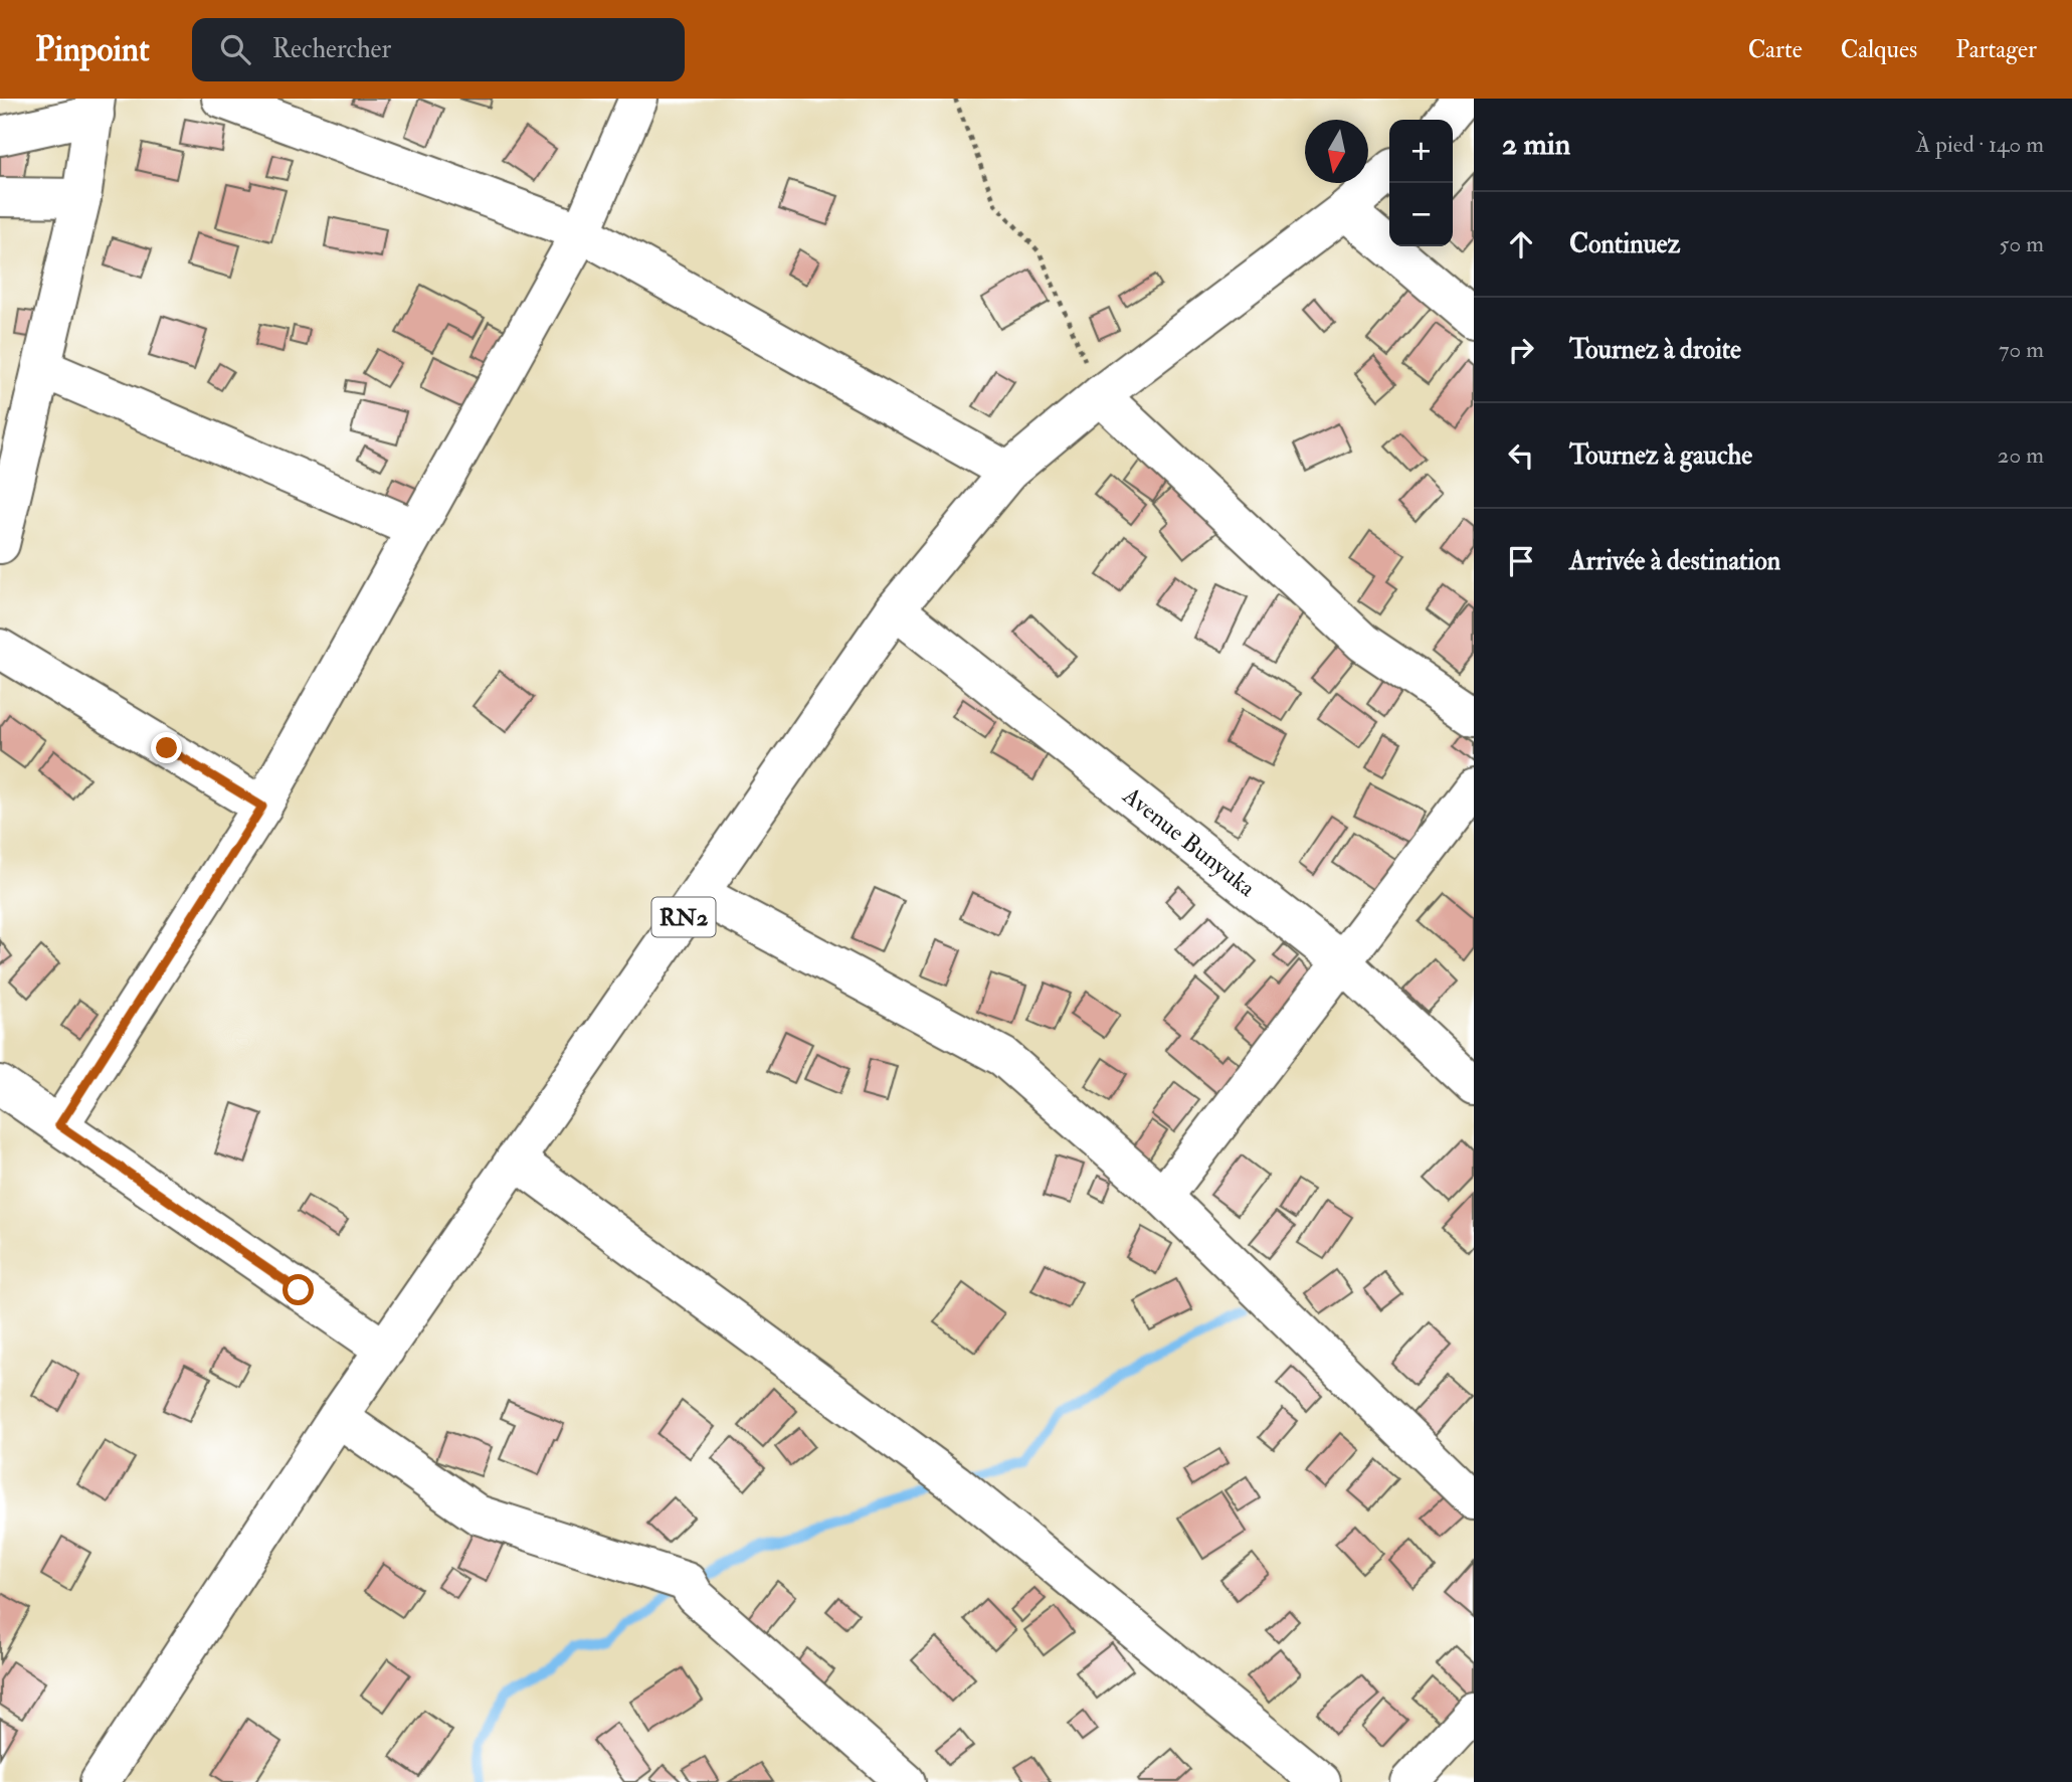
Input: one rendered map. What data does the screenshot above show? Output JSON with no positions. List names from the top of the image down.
{
  "streets": {
    "main road": ["Avenue Bunyuka", "RN2"]
  },
  "crossings": [
    ["Avenue Bunyuka", "RN2"]
  ],
  "north": "bottom",
  "page": {
    "header": "Pinpoint",
    "search": "Rechercher",
    "nav": ["Carte", "Calques", "Partager"],
    "heading": ["2 min", "À pied · 140 m"],
    "map_buttons": ["+", "−"],
    "list": [
      ["Continuez", "50 m"],
      ["Tournez à droite", "70 m"],
      ["Tournez à gauche", "20 m"],
      "Arrivée à destination"
    ]
  }
}
